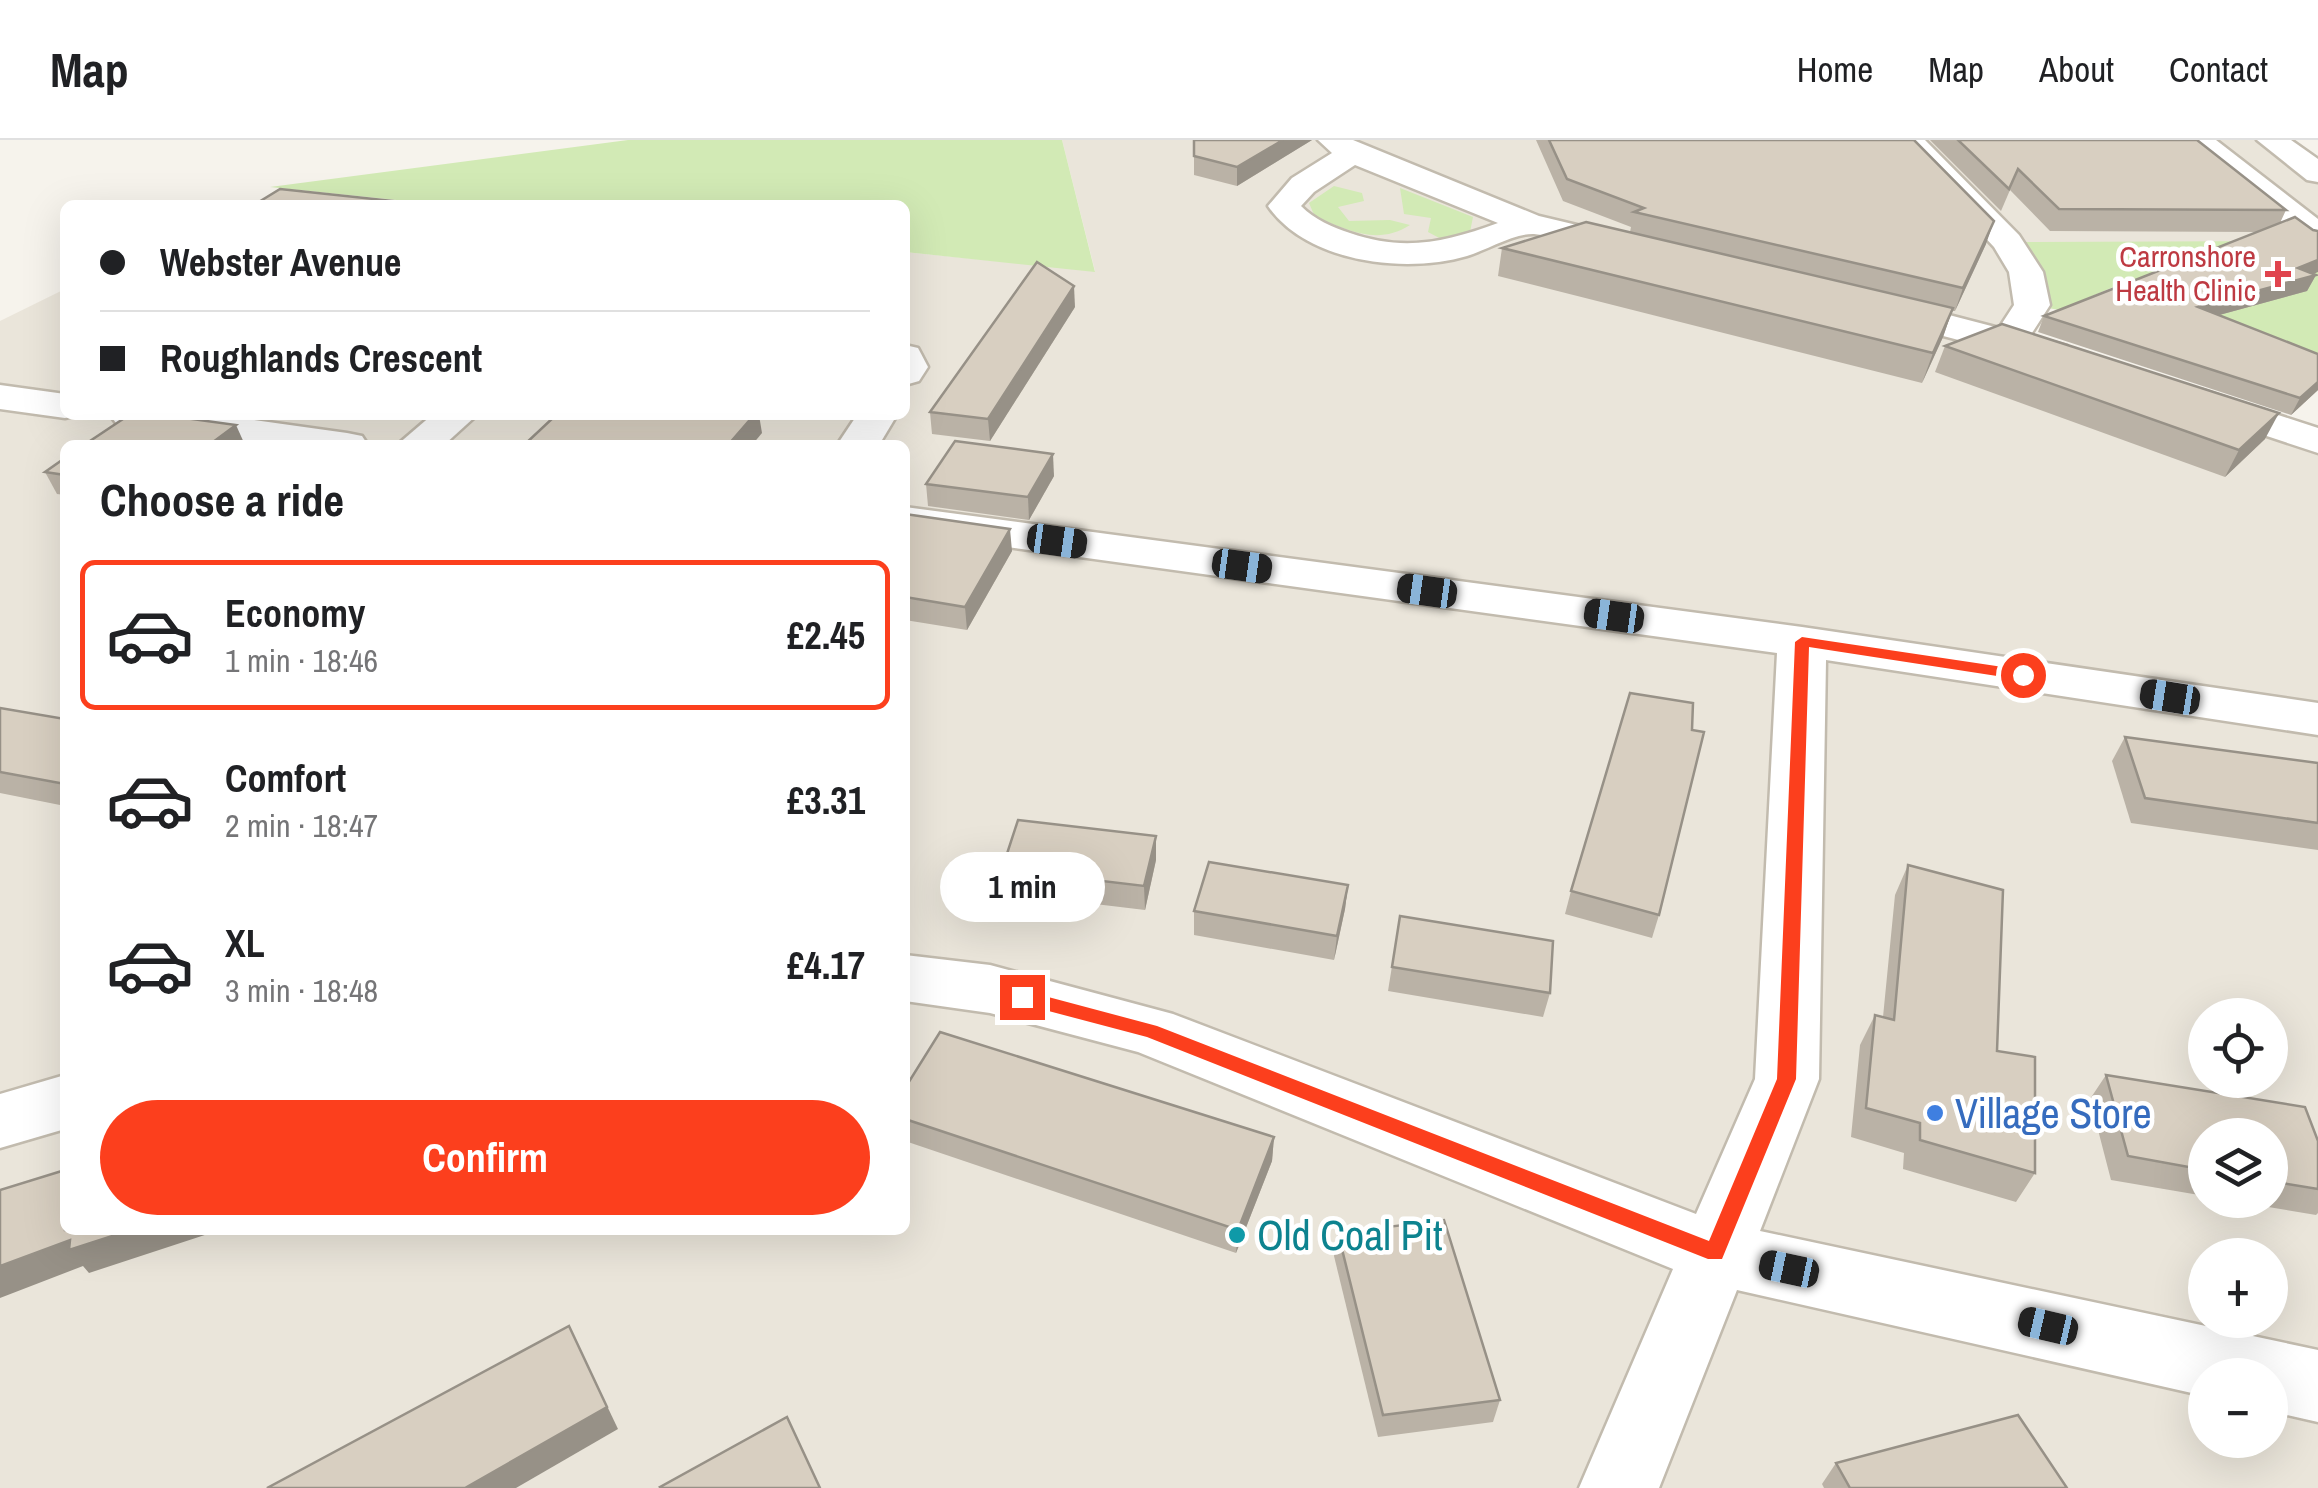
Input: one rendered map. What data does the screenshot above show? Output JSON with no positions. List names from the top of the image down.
{
  "places": {
    "health": ["Carronshore Health Clinic"],
    "other": ["Village Store", "Old Coal Pit"]
  },
  "page": {
    "header": "Map",
    "nav": [
      "Home",
      "Map",
      "About",
      "Contact"
    ],
    "banner": ["Webster Avenue", "Roughlands Crescent"],
    "heading": "Choose a ride",
    "list": [
      {
        "name": "Economy",
        "note": "1 min · 18:46",
        "value": "£2.45"
      },
      {
        "name": "Comfort",
        "note": "2 min · 18:47",
        "value": "£3.31"
      },
      {
        "name": "XL",
        "note": "3 min · 18:48",
        "value": "£4.17"
      }
    ],
    "bubble": "1 min",
    "map_buttons": ["+", "−"],
    "buttons": "Confirm"
  }
}
